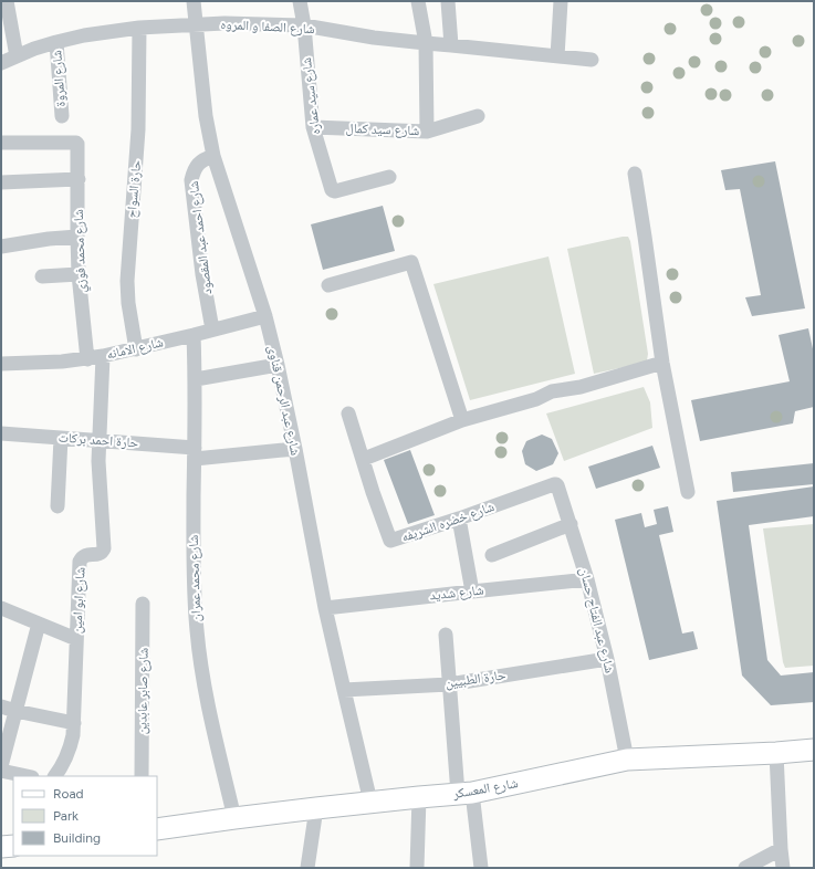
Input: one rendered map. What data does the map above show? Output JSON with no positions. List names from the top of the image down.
{
  "streets": {
    "street": [
      "شارع الصفا و المروه",
      "شارع المروة",
      "شارع سيد عماره",
      "شارع سيد كمال",
      "حارة السواح",
      "شارع احمد عبد المقصود",
      "شارع محمد فوزي",
      "شارع الامانه",
      "شارع عبد الرحمن قناوى",
      "حارة احمد بركات",
      "شارع خضره الشريفه",
      "شارع محمد عمران",
      "شارع شديد",
      "شارع ابو امين",
      "شارع عبد الفتاح حسان",
      "حارة الطبيين",
      "شارع صابر عابدين",
      "شارع المعسكر"
    ]
  },
  "crossings": [
    ["شارع الصفا و المروه", "شارع المروة"],
    ["شارع الصفا و المروه", "شارع سيد عماره"],
    ["شارع الصفا و المروه", "حارة السواح"],
    ["شارع الصفا و المروه", "شارع عبد الرحمن قناوى"],
    ["شارع سيد عماره", "شارع سيد كمال"],
    ["حارة السواح", "شارع الامانه"],
    ["شارع احمد عبد المقصود", "شارع الامانه"],
    ["شارع احمد عبد المقصود", "شارع عبد الرحمن قناوى"],
    ["شارع محمد فوزي", "شارع الامانه"],
    ["شارع الامانه", "شارع عبد الرحمن قناوى"],
    ["شارع الامانه", "شارع محمد عمران"],
    ["شارع الامانه", "شارع ابو امين"],
    ["شارع عبد الرحمن قناوى", "حارة احمد بركات"],
    ["شارع عبد الرحمن قناوى", "شارع شديد"],
    ["شارع عبد الرحمن قناوى", "حارة الطبيين"],
    ["شارع عبد الرحمن قناوى", "شارع المعسكر"],
    ["حارة احمد بركات", "شارع محمد عمران"],
    ["حارة احمد بركات", "شارع ابو امين"],
    ["شارع خضره الشريفه", "شارع عبد الفتاح حسان"],
    ["شارع محمد عمران", "شارع المعسكر"],
    ["شارع شديد", "شارع عبد الفتاح حسان"],
    ["شارع عبد الفتاح حسان", "حارة الطبيين"],
    ["شارع عبد الفتاح حسان", "شارع المعسكر"]
  ],
  "legend": ["Road", "Park", "Building"]
}
